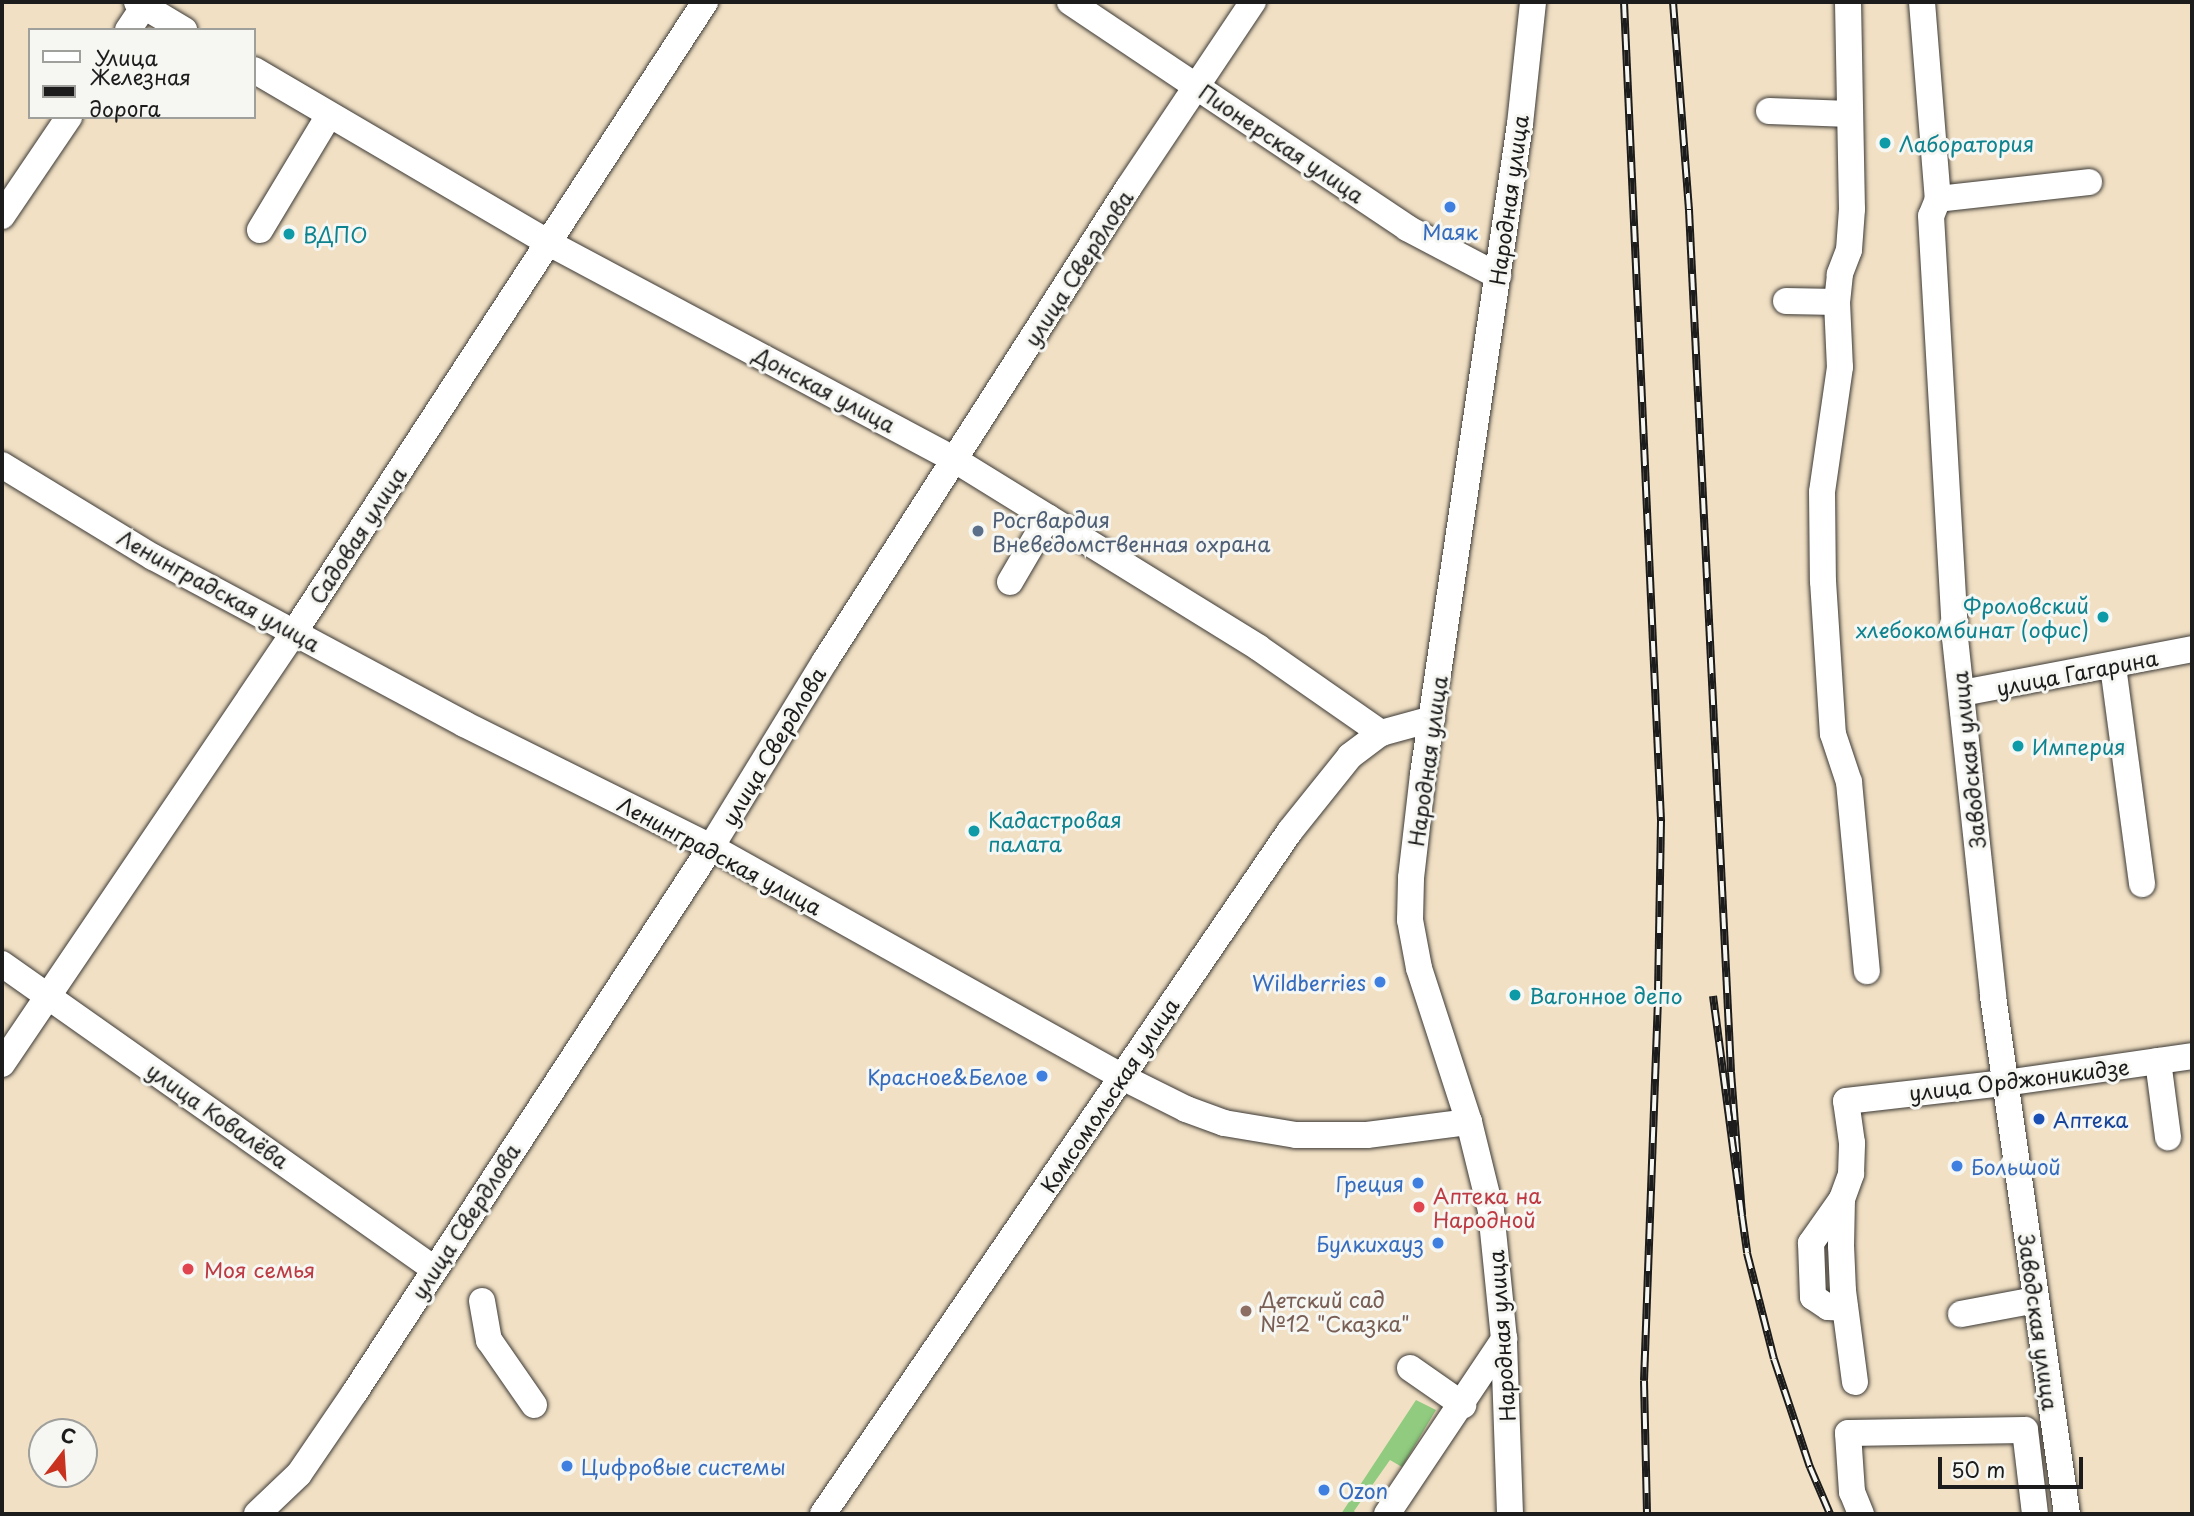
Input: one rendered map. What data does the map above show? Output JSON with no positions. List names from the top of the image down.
{
  "streets": {
    "street": [
      "Пионерская улица",
      "Народная улица",
      "улица Свердлова",
      "Донская улица",
      "Садовая улица",
      "Ленинградская улица",
      "улица Гагарина",
      "Заводская улица",
      "улица Орджоникидзе",
      "Комсомольская улица",
      "улица Ковалёва"
    ]
  },
  "crossings": [
    ["Пионерская улица", "Народная улица"],
    ["Пионерская улица", "улица Свердлова"],
    ["Народная улица", "Ленинградская улица"],
    ["Народная улица", "Комсомольская улица"],
    ["улица Свердлова", "Донская улица"],
    ["улица Свердлова", "Ленинградская улица"],
    ["улица Свердлова", "улица Ковалёва"],
    ["Донская улица", "Садовая улица"],
    ["Донская улица", "Комсомольская улица"],
    ["Садовая улица", "Ленинградская улица"],
    ["Садовая улица", "улица Ковалёва"],
    ["Ленинградская улица", "Комсомольская улица"],
    ["улица Гагарина", "Заводская улица"],
    ["Заводская улица", "улица Орджоникидзе"]
  ],
  "places": [
    "Лаборатория",
    "Маяк",
    "ВДПО",
    "Росгвардия Вневедомственная охрана",
    "Фроловский хлебокомбинат (офис)",
    "Империя",
    "Кадастровая палата",
    "Wildberries",
    "Вагонное депо",
    "Красное&Белое",
    "Аптека",
    "Большой",
    "Греция",
    "Аптека на Народной",
    "Булкихауз",
    "Моя семья",
    "Детский сад №12 \"Сказка\"",
    "Цифровые системы",
    "Ozon"
  ],
  "legend": ["Улица", "Железная дорога"],
  "scale_bar": "50 m",
  "north": "top"
}
